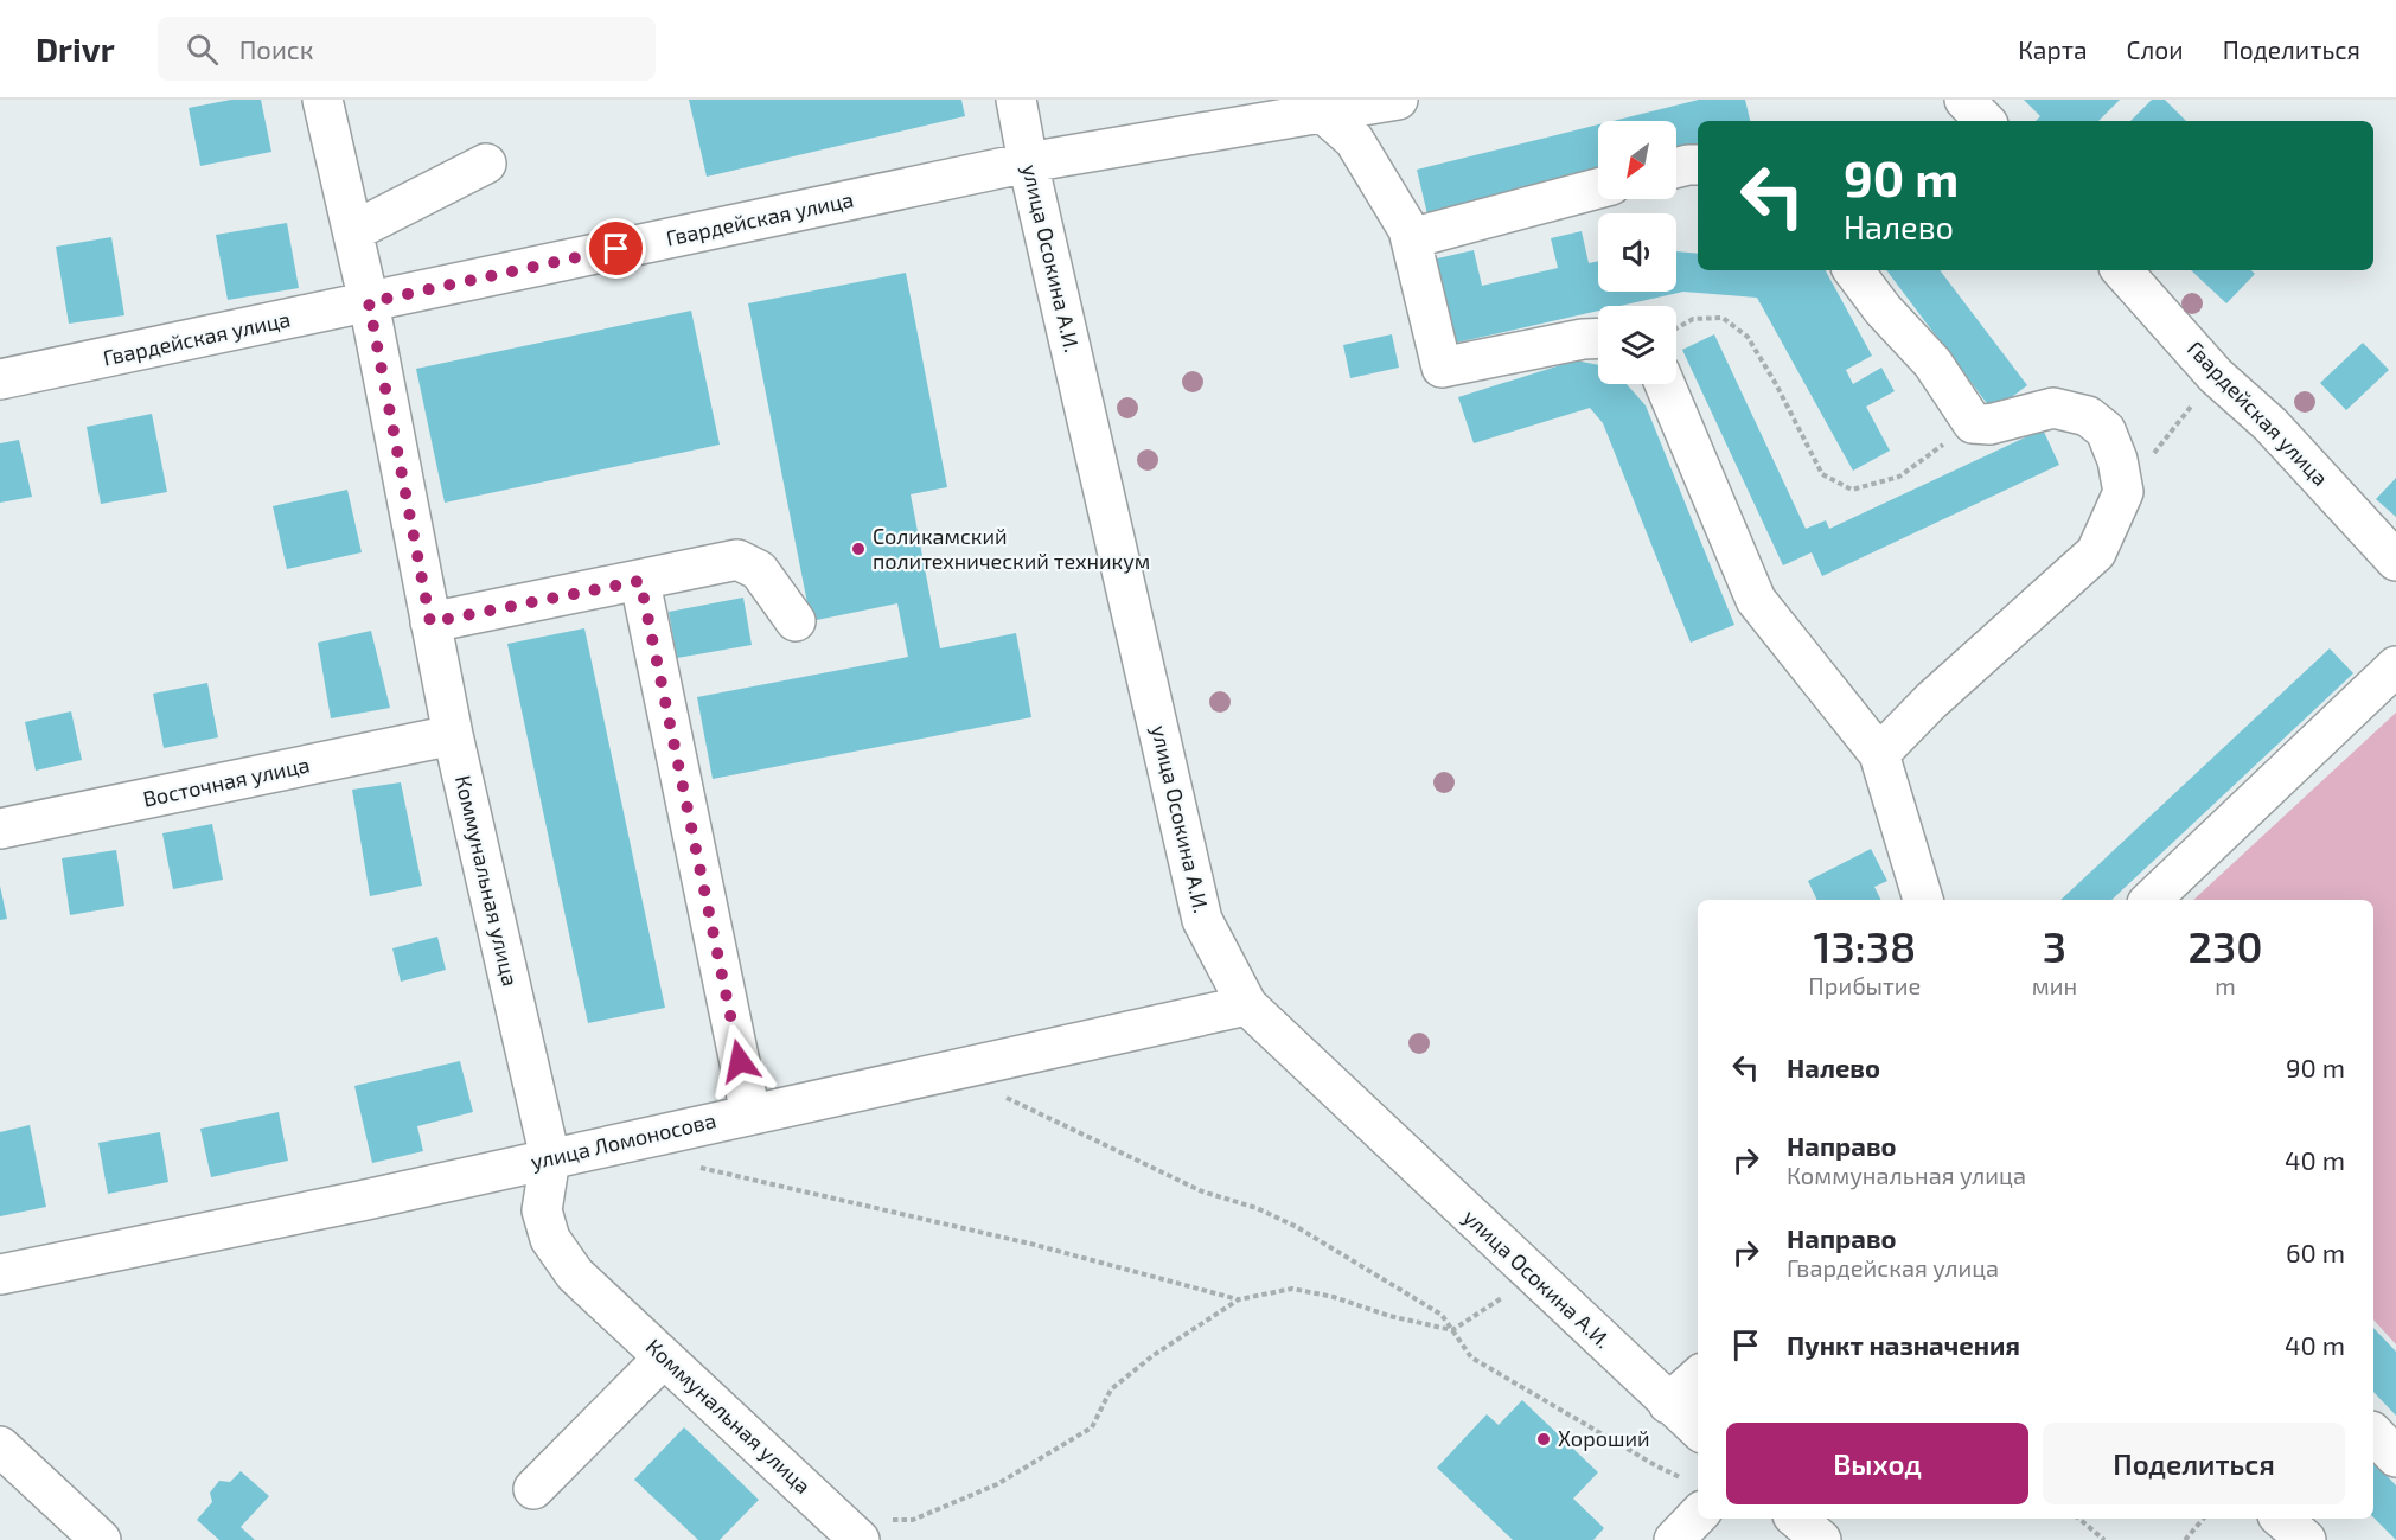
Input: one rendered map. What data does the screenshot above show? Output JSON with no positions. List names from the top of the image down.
{
  "streets": {
    "street": [
      "Гвардейская улица",
      "улица Осокина А.И.",
      "Восточная улица",
      "Коммунальная улица",
      "улица Ломоносова"
    ]
  },
  "crossings": [
    ["Гвардейская улица", "улица Осокина А.И."],
    ["Гвардейская улица", "Коммунальная улица"],
    ["улица Осокина А.И.", "улица Ломоносова"],
    ["Восточная улица", "Коммунальная улица"],
    ["Коммунальная улица", "улица Ломоносова"]
  ],
  "places": ["Соликамский политехнический техникум", "Хороший"],
  "north": "bottom left",
  "page": {
    "header": "Drivr",
    "search": "Поиск",
    "nav": ["Карта", "Слои", "Поделиться"],
    "turn": ["90 m", "Налево"],
    "eta": [
      "13:38",
      "Прибытие",
      "3",
      "мин",
      "230",
      "m"
    ],
    "list": [
      {
        "name": "Налево",
        "value": "90 m"
      },
      {
        "name": "Направо",
        "note": "Коммунальная улица",
        "value": "40 m"
      },
      {
        "name": "Направо",
        "note": "Гвардейская улица",
        "value": "60 m"
      },
      {
        "name": "Пункт назначения",
        "value": "40 m"
      }
    ],
    "buttons": ["Выход", "Поделиться"]
  }
}
